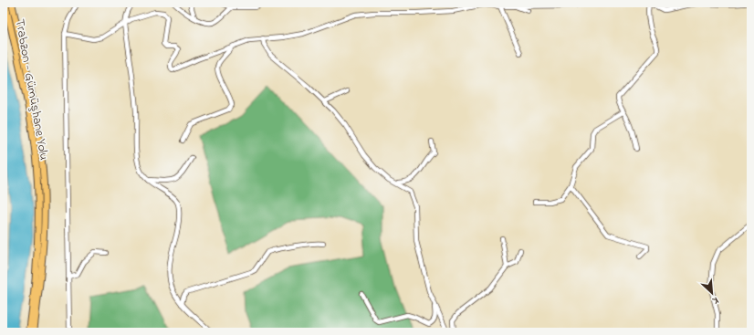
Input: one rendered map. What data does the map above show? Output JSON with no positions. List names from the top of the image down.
{
  "streets": {
    "highway": ["Trabzon - Gümüşhane Yolu"]
  },
  "north": "bottom right"
}
